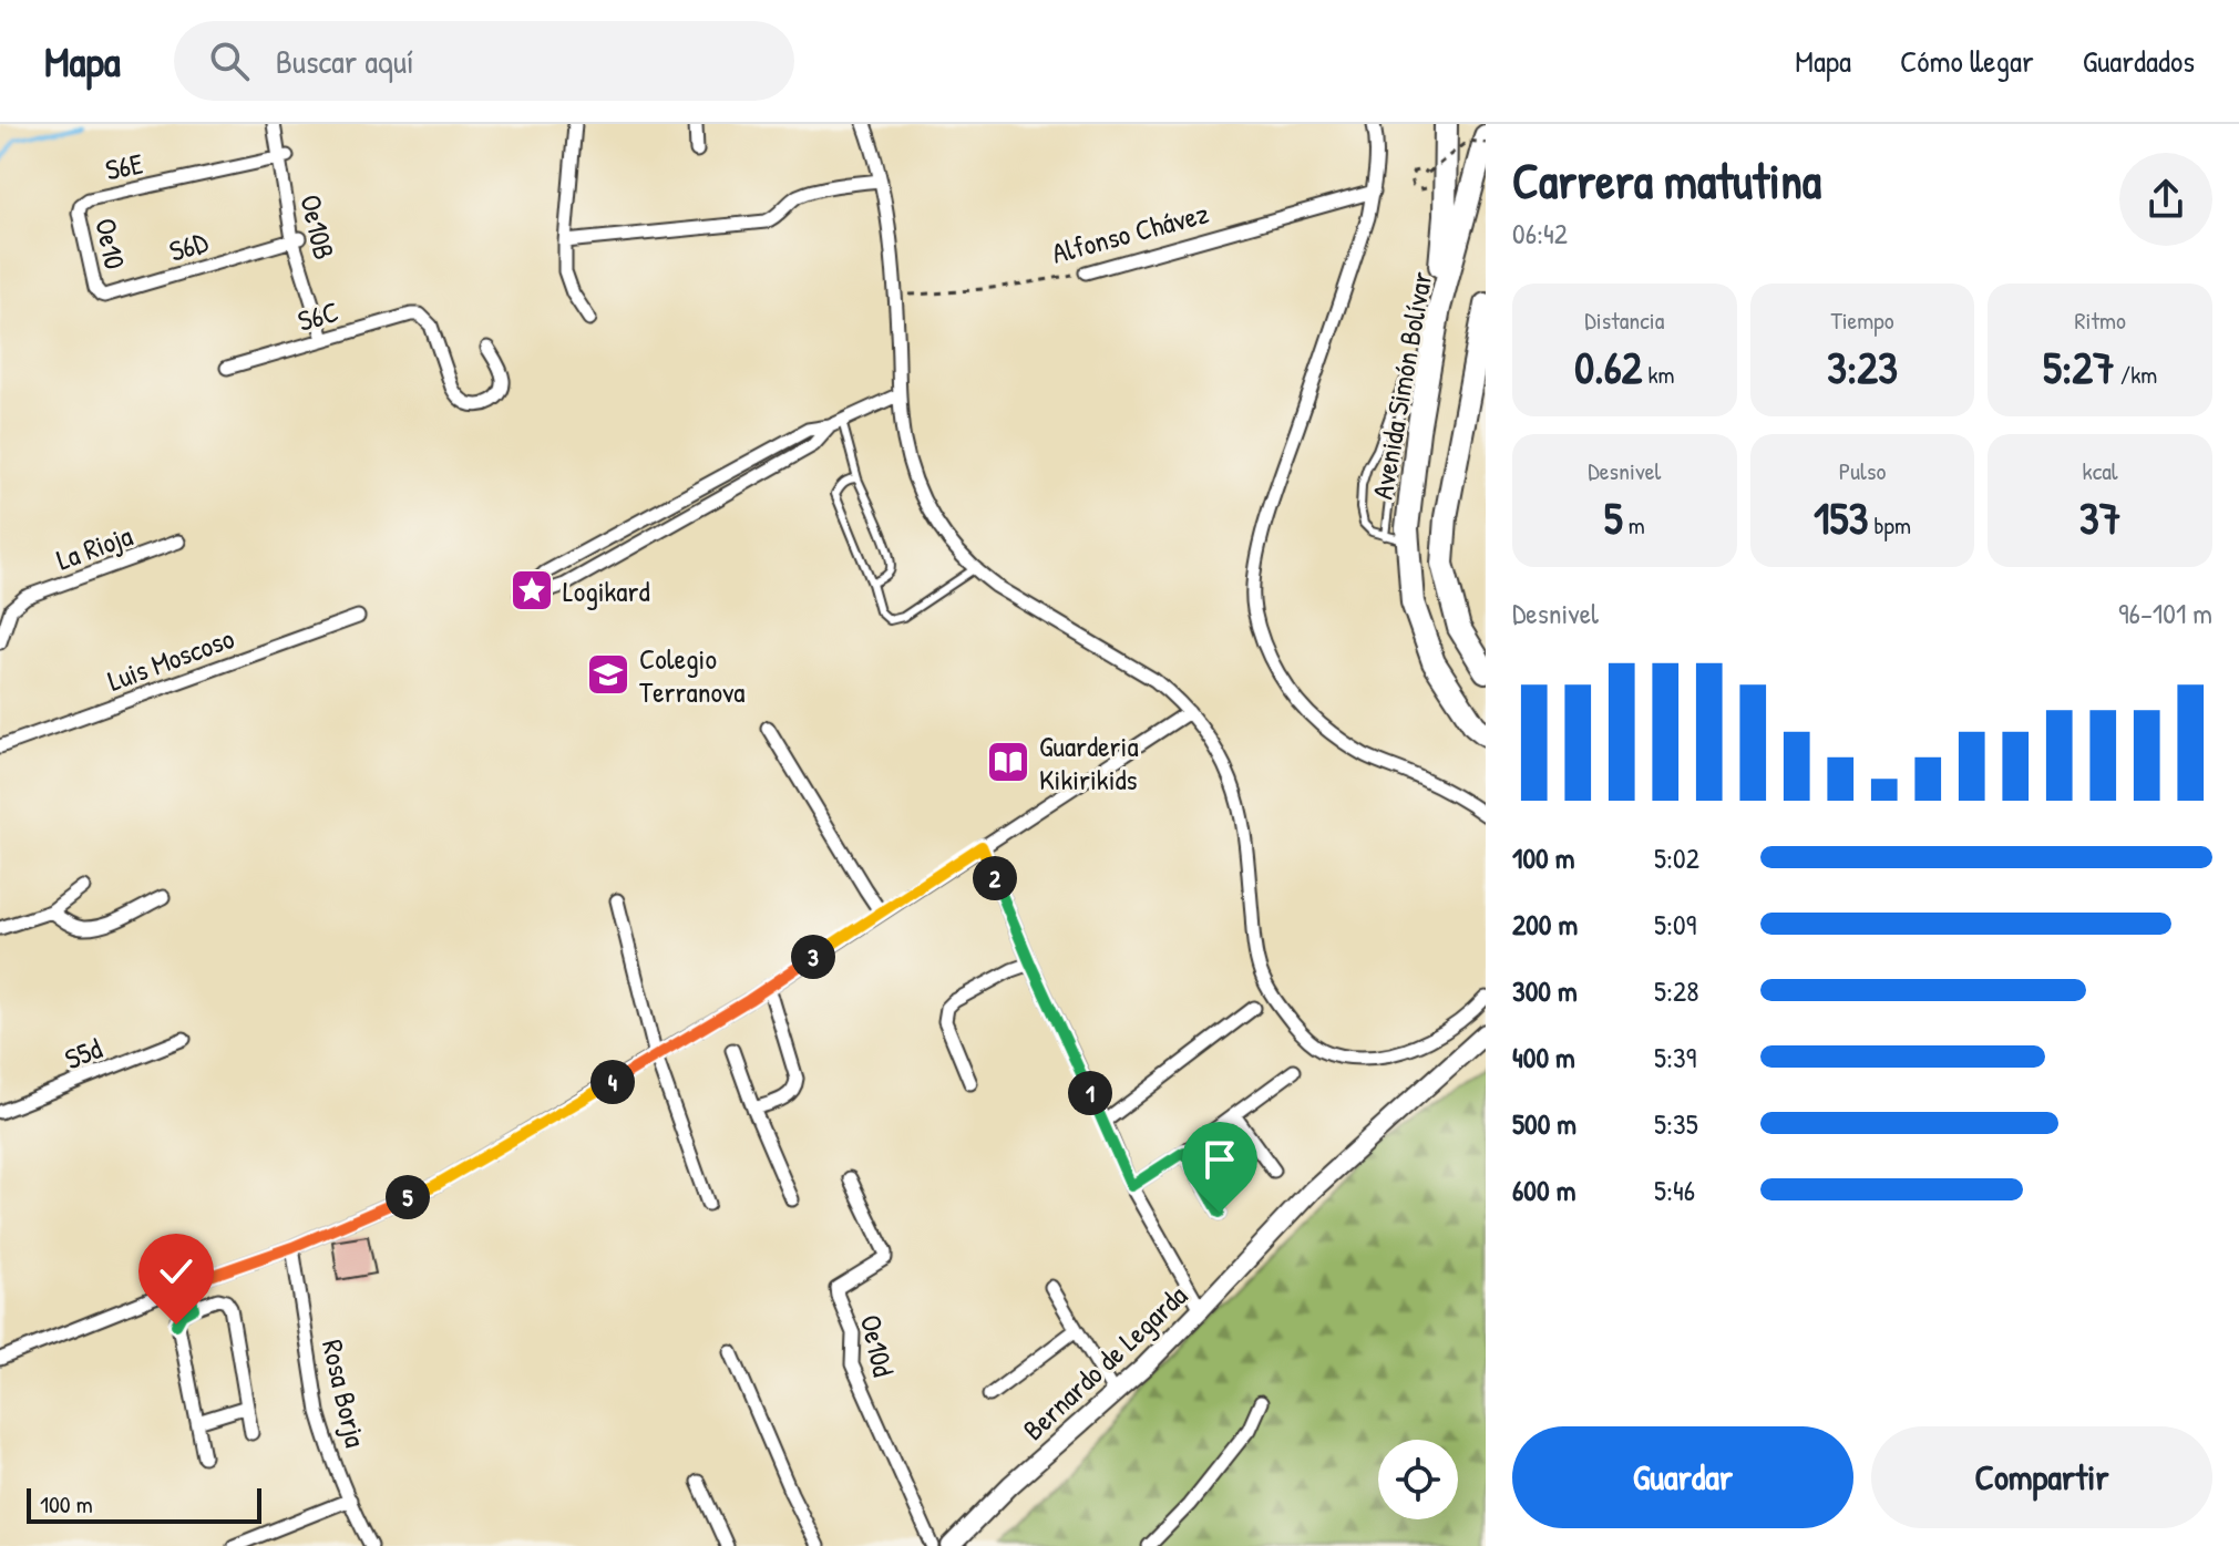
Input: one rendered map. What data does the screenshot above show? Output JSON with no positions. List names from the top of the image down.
{
  "streets": {
    "highway": ["Avenida Simón Bolívar"],
    "street": [
      "S6E",
      "Oe10B",
      "Alfonso Chávez",
      "Oe10",
      "S6D",
      "S6C",
      "La Rioja",
      "Luis Moscoso",
      "S5d",
      "Oe10d",
      "Bernardo de Legarda",
      "Rosa Borja"
    ]
  },
  "crossings": [
    ["S6E", "Oe10B"],
    ["S6E", "Oe10"],
    ["Oe10B", "S6D"],
    ["Oe10B", "S6C"],
    ["Oe10", "S6D"]
  ],
  "places": {
    "place": ["Logikard"],
    "school or university": ["Colegio Terranova"],
    "library": ["Guarderia Kikirikids"]
  },
  "scale_bar": "100 m",
  "page": {
    "header": "Mapa",
    "search": "Buscar aquí",
    "nav": ["Mapa", "Cómo llegar", "Guardados"],
    "heading": ["Carrera matutina", "06:42"],
    "stats": [
      ["Distancia", "0.62 km"],
      ["Tiempo", "3:23"],
      ["Ritmo", "5:27 /km"],
      ["Desnivel", "5 m"],
      ["Pulso", "153 bpm"],
      ["kcal", "37"]
    ],
    "chart": ["Desnivel", "96–101 m"],
    "list": [
      {
        "name": "100 m",
        "note": "5:02"
      },
      {
        "name": "200 m",
        "note": "5:09"
      },
      {
        "name": "300 m",
        "note": "5:28"
      },
      {
        "name": "400 m",
        "note": "5:39"
      },
      {
        "name": "500 m",
        "note": "5:35"
      },
      {
        "name": "600 m",
        "note": "5:46"
      }
    ],
    "pins": [
      "2",
      "3",
      "4",
      "1",
      "5"
    ],
    "buttons": ["Guardar", "Compartir"],
    "scale": "100 m"
  }
}
